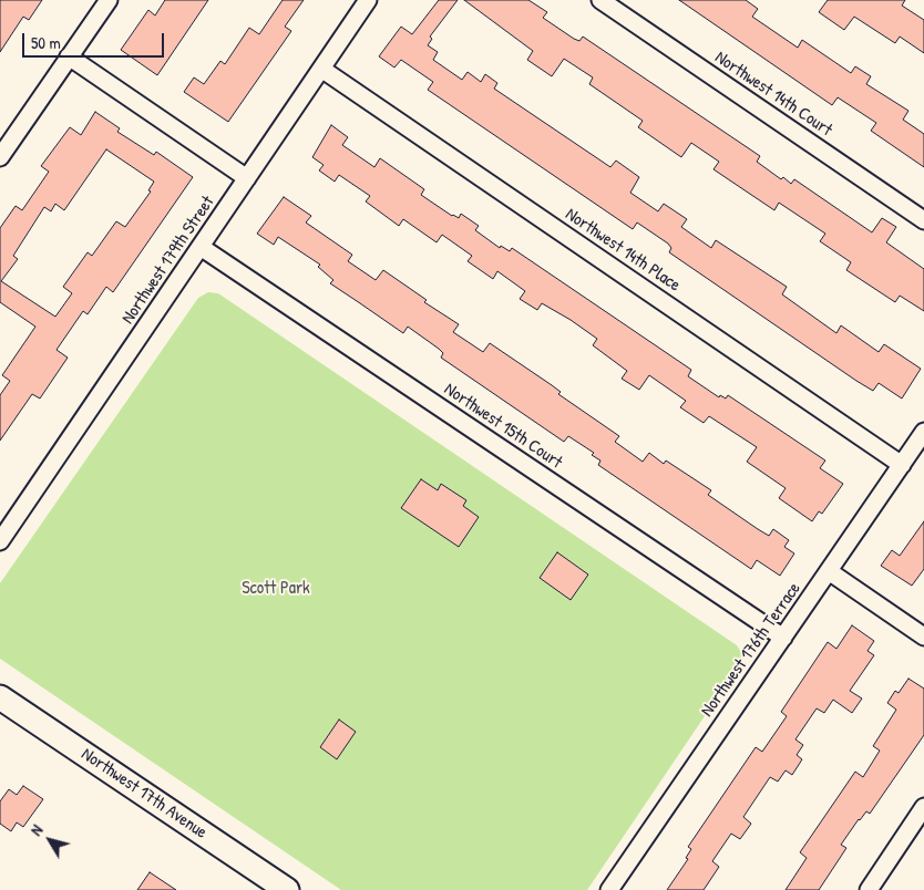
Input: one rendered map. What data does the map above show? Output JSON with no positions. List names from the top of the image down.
{
  "streets": {
    "street": [
      "Northwest 14th Court",
      "Northwest 14th Place",
      "Northwest 179th Street",
      "Northwest 15th Court",
      "Northwest 176th Terrace",
      "Northwest 17th Avenue"
    ]
  },
  "crossings": [
    ["Northwest 14th Place", "Northwest 179th Street"],
    ["Northwest 14th Place", "Northwest 176th Terrace"],
    ["Northwest 179th Street", "Northwest 15th Court"],
    ["Northwest 15th Court", "Northwest 176th Terrace"]
  ],
  "parks": ["Scott Park"],
  "scale_bar": "50 m",
  "north": "top left"
}
